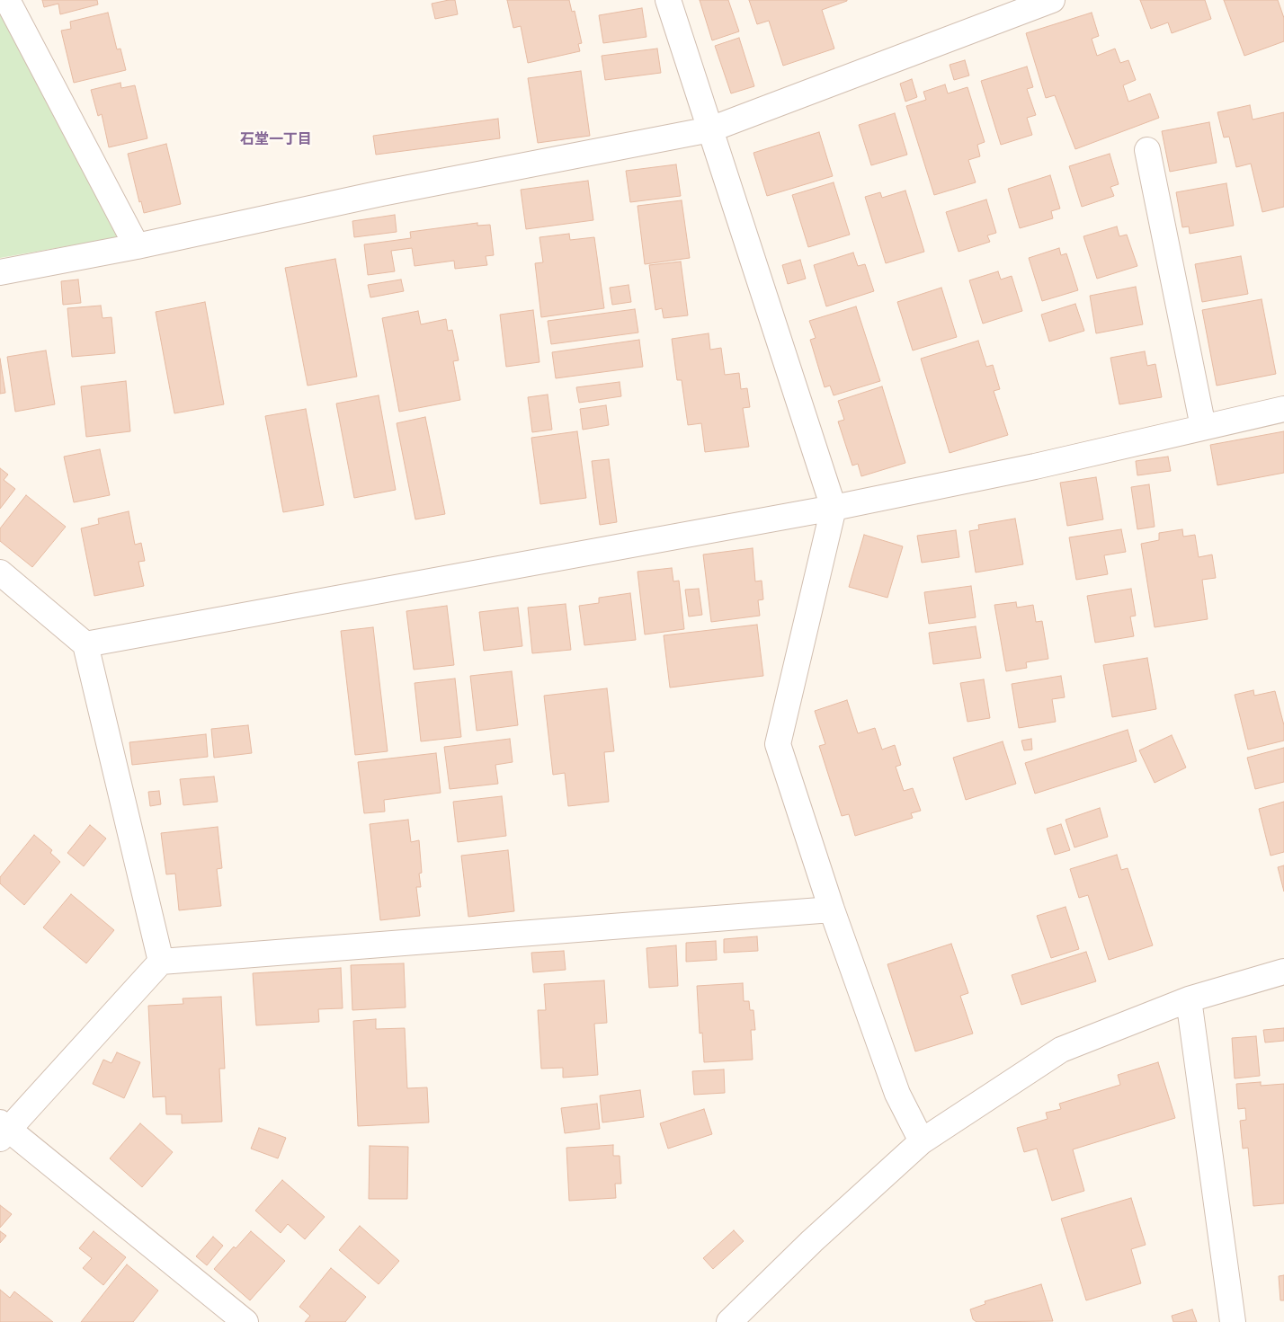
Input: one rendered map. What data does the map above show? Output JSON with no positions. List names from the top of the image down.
{
  "districts": ["石堂一丁目"]
}
